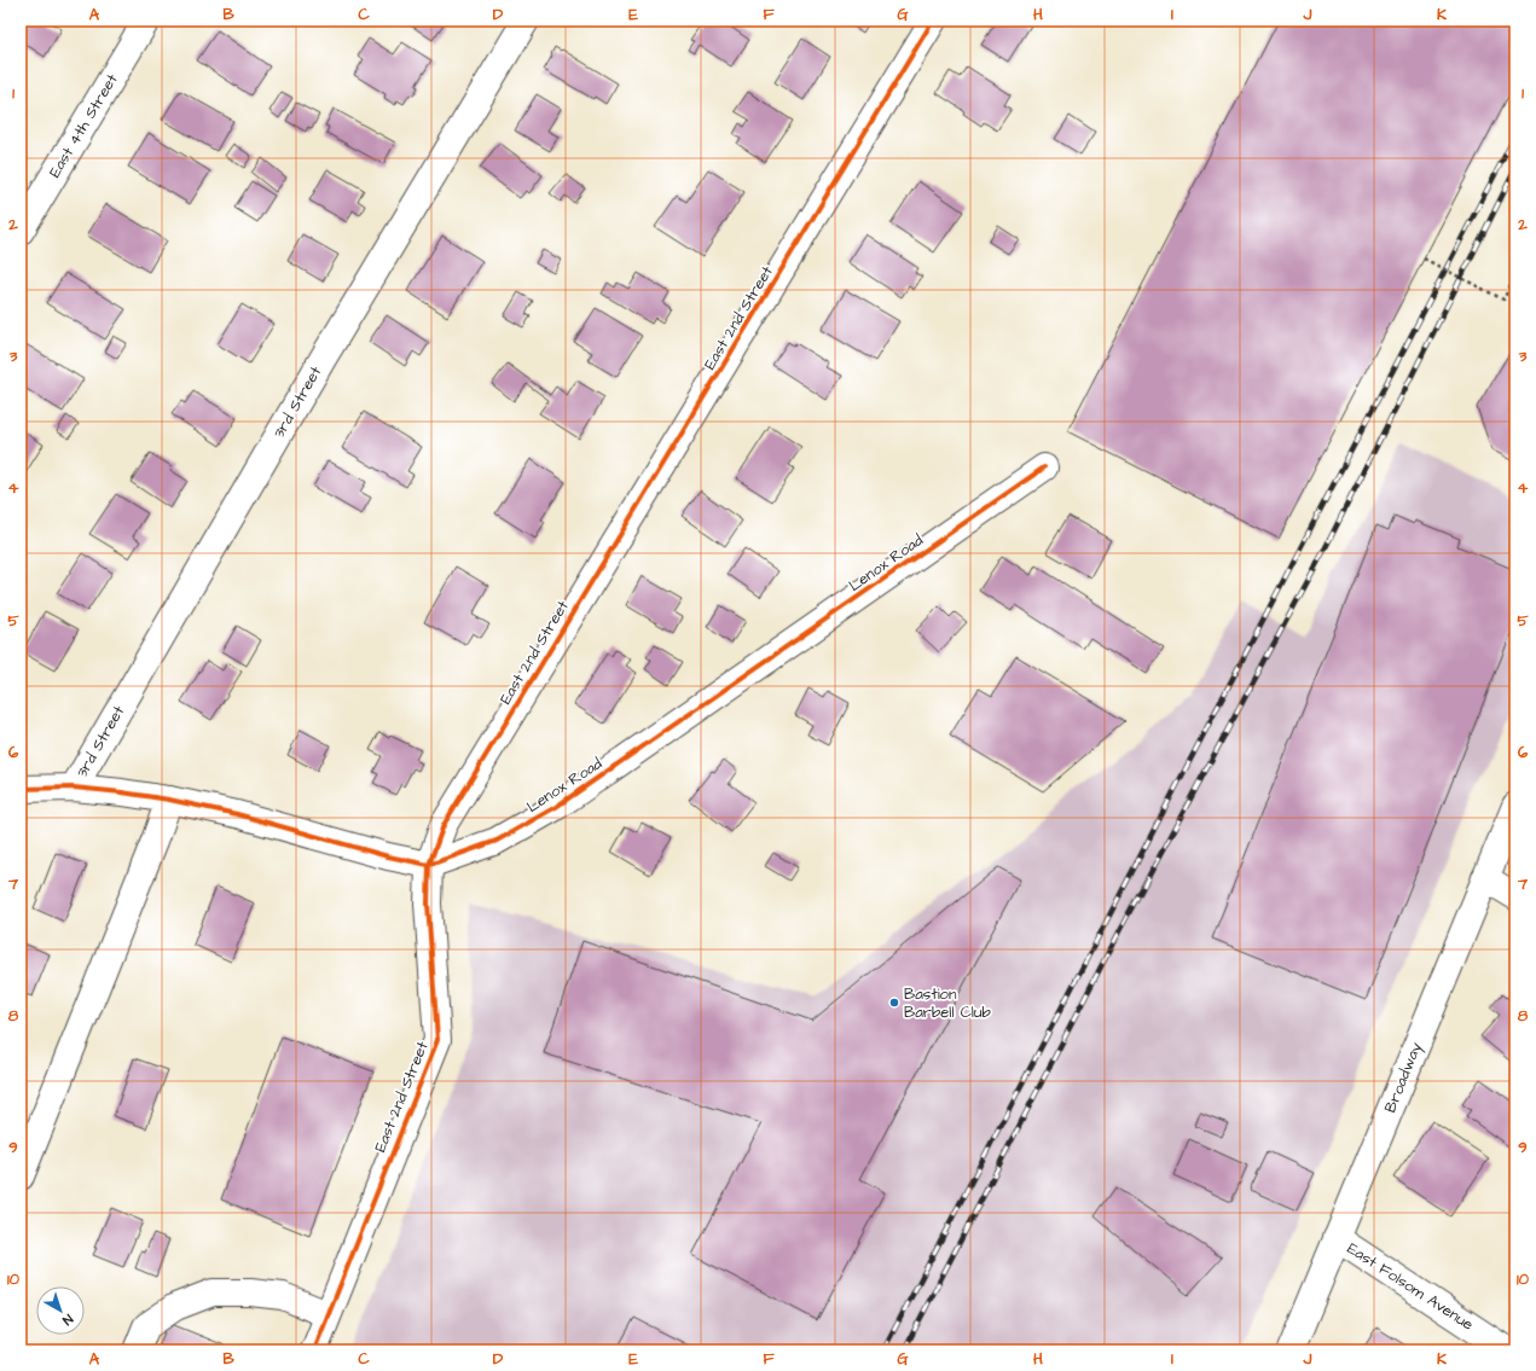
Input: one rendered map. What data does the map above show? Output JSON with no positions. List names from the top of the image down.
{
  "streets": {
    "street": [
      "East 4th Street",
      "East 2nd Street",
      "3rd Street",
      "Lenox Road",
      "Broadway",
      "East Folsom Avenue"
    ]
  },
  "crossings": [
    ["East 2nd Street", "Lenox Road"],
    ["Broadway", "East Folsom Avenue"]
  ],
  "places": ["Bastion Barbell Club"],
  "north": "bottom right",
  "grid": {
    "columns": [
      "A",
      "B",
      "C",
      "D",
      "E",
      "F",
      "G",
      "H",
      "I",
      "J",
      "K"
    ],
    "rows": [
      "1",
      "2",
      "3",
      "4",
      "5",
      "6",
      "7",
      "8",
      "9",
      "10"
    ]
  }
}
